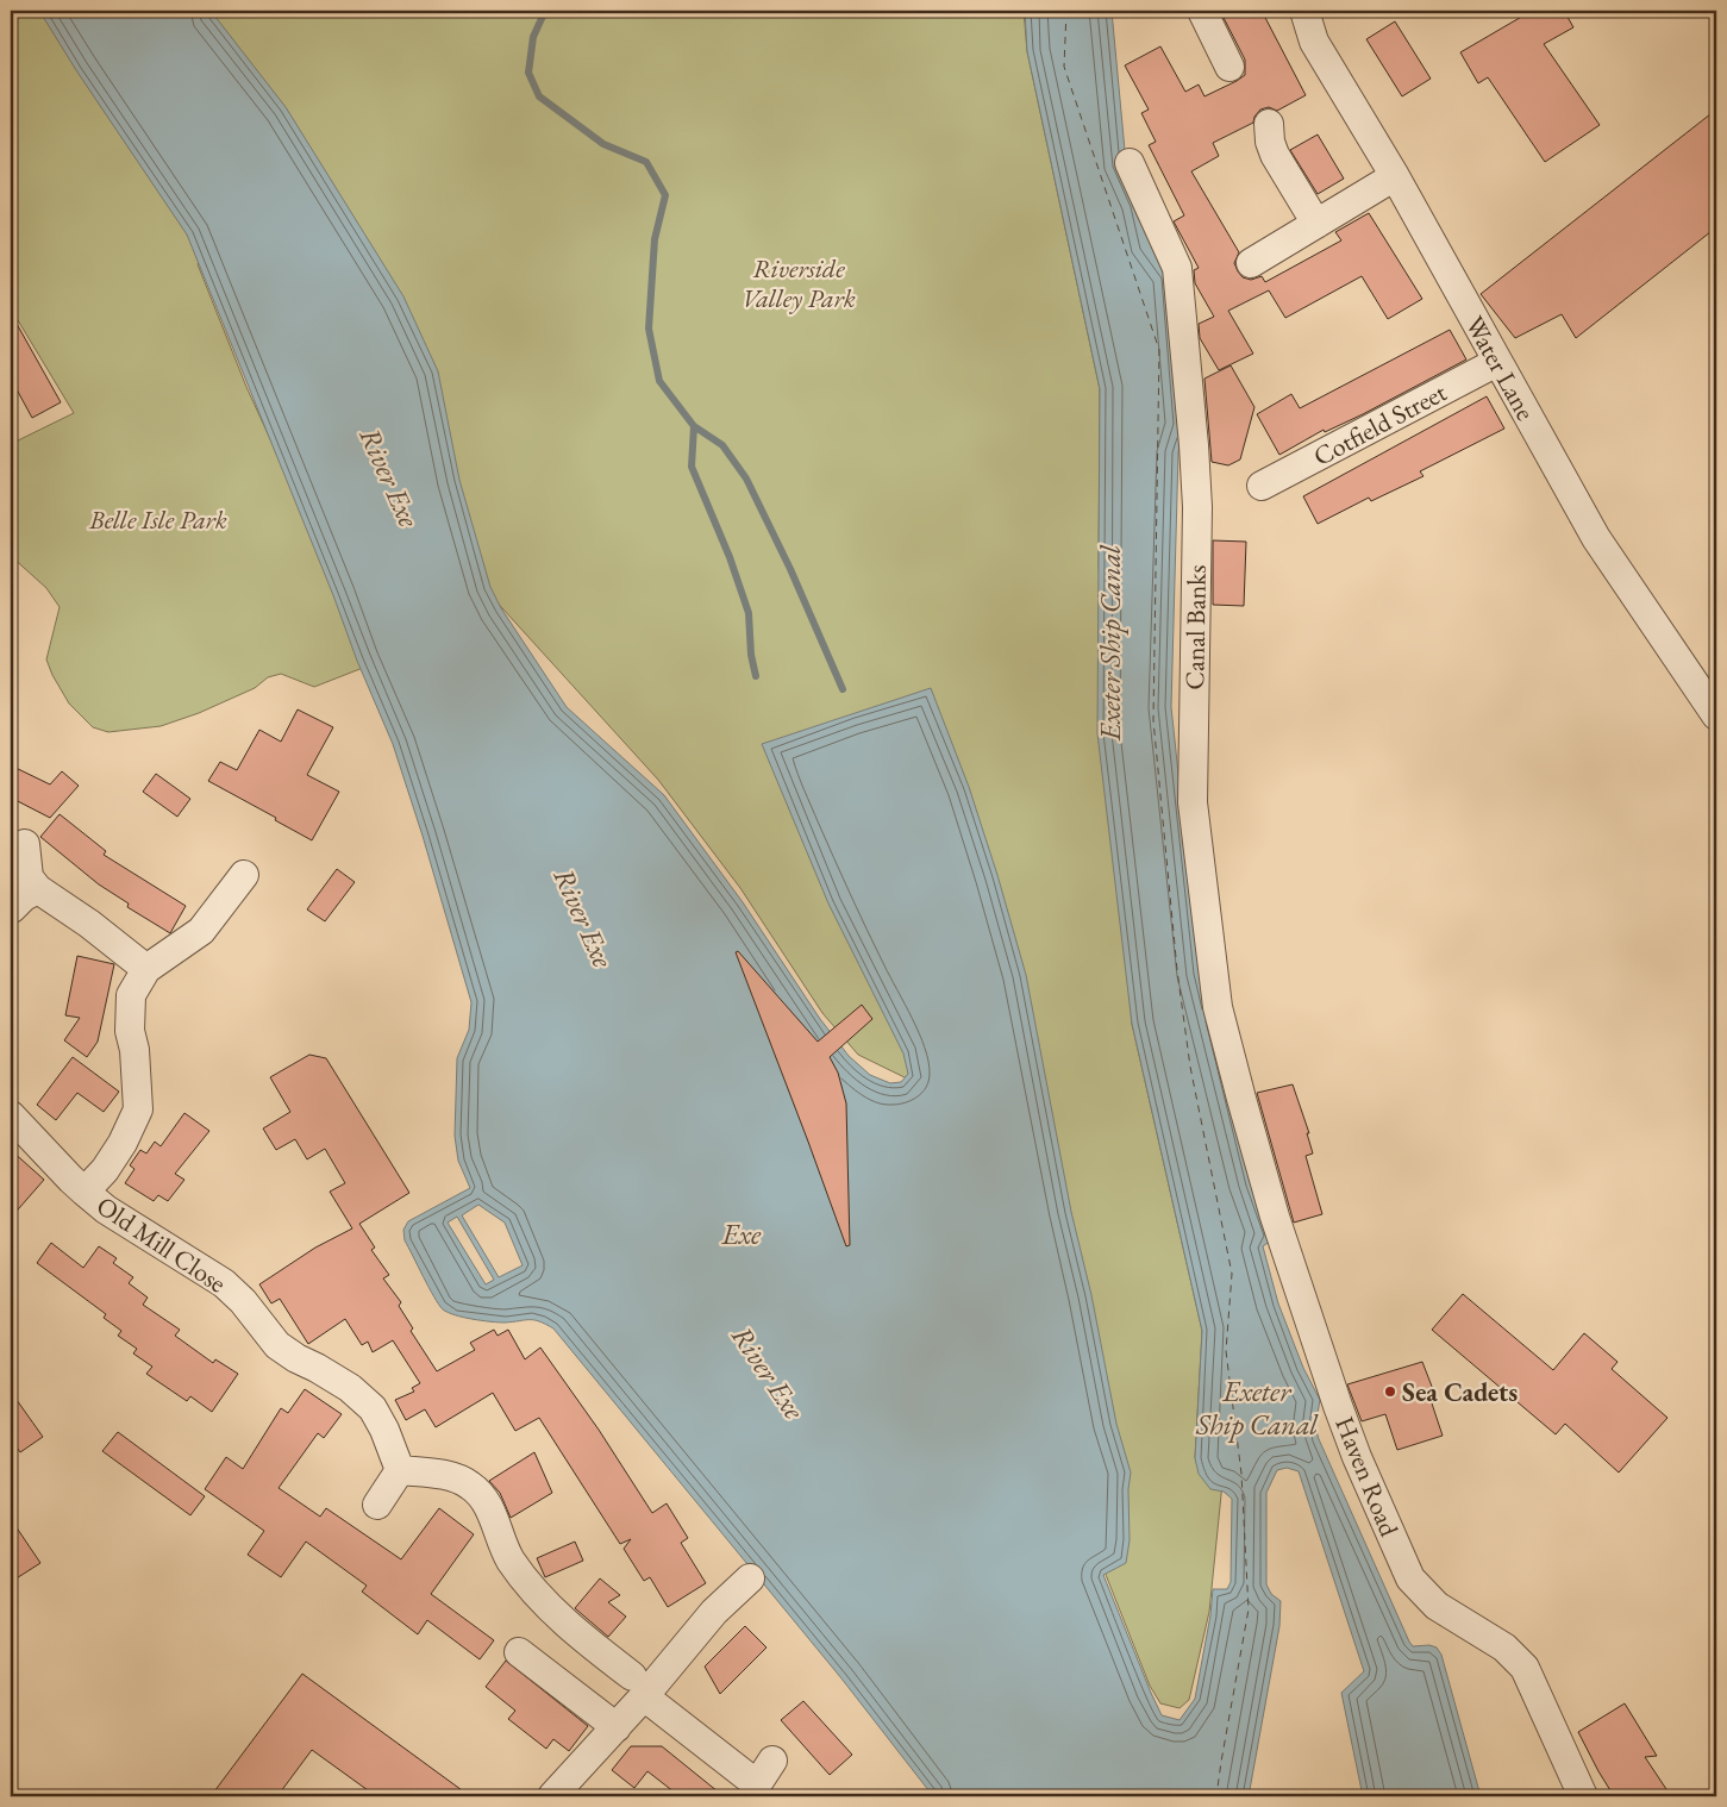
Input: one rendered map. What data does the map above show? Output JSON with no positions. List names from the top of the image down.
{
  "streets": {
    "street": [
      "Water Lane",
      "Cotfield Street",
      "Canal Banks",
      "Old Mill Close",
      "Haven Road"
    ]
  },
  "crossings": [
    ["Water Lane", "Cotfield Street"],
    ["Canal Banks", "Haven Road"]
  ],
  "water": ["River Exe", "Exeter Ship Canal", "Exe"],
  "parks": ["Riverside Valley Park", "Belle Isle Park"],
  "places": ["Sea Cadets"]
}
